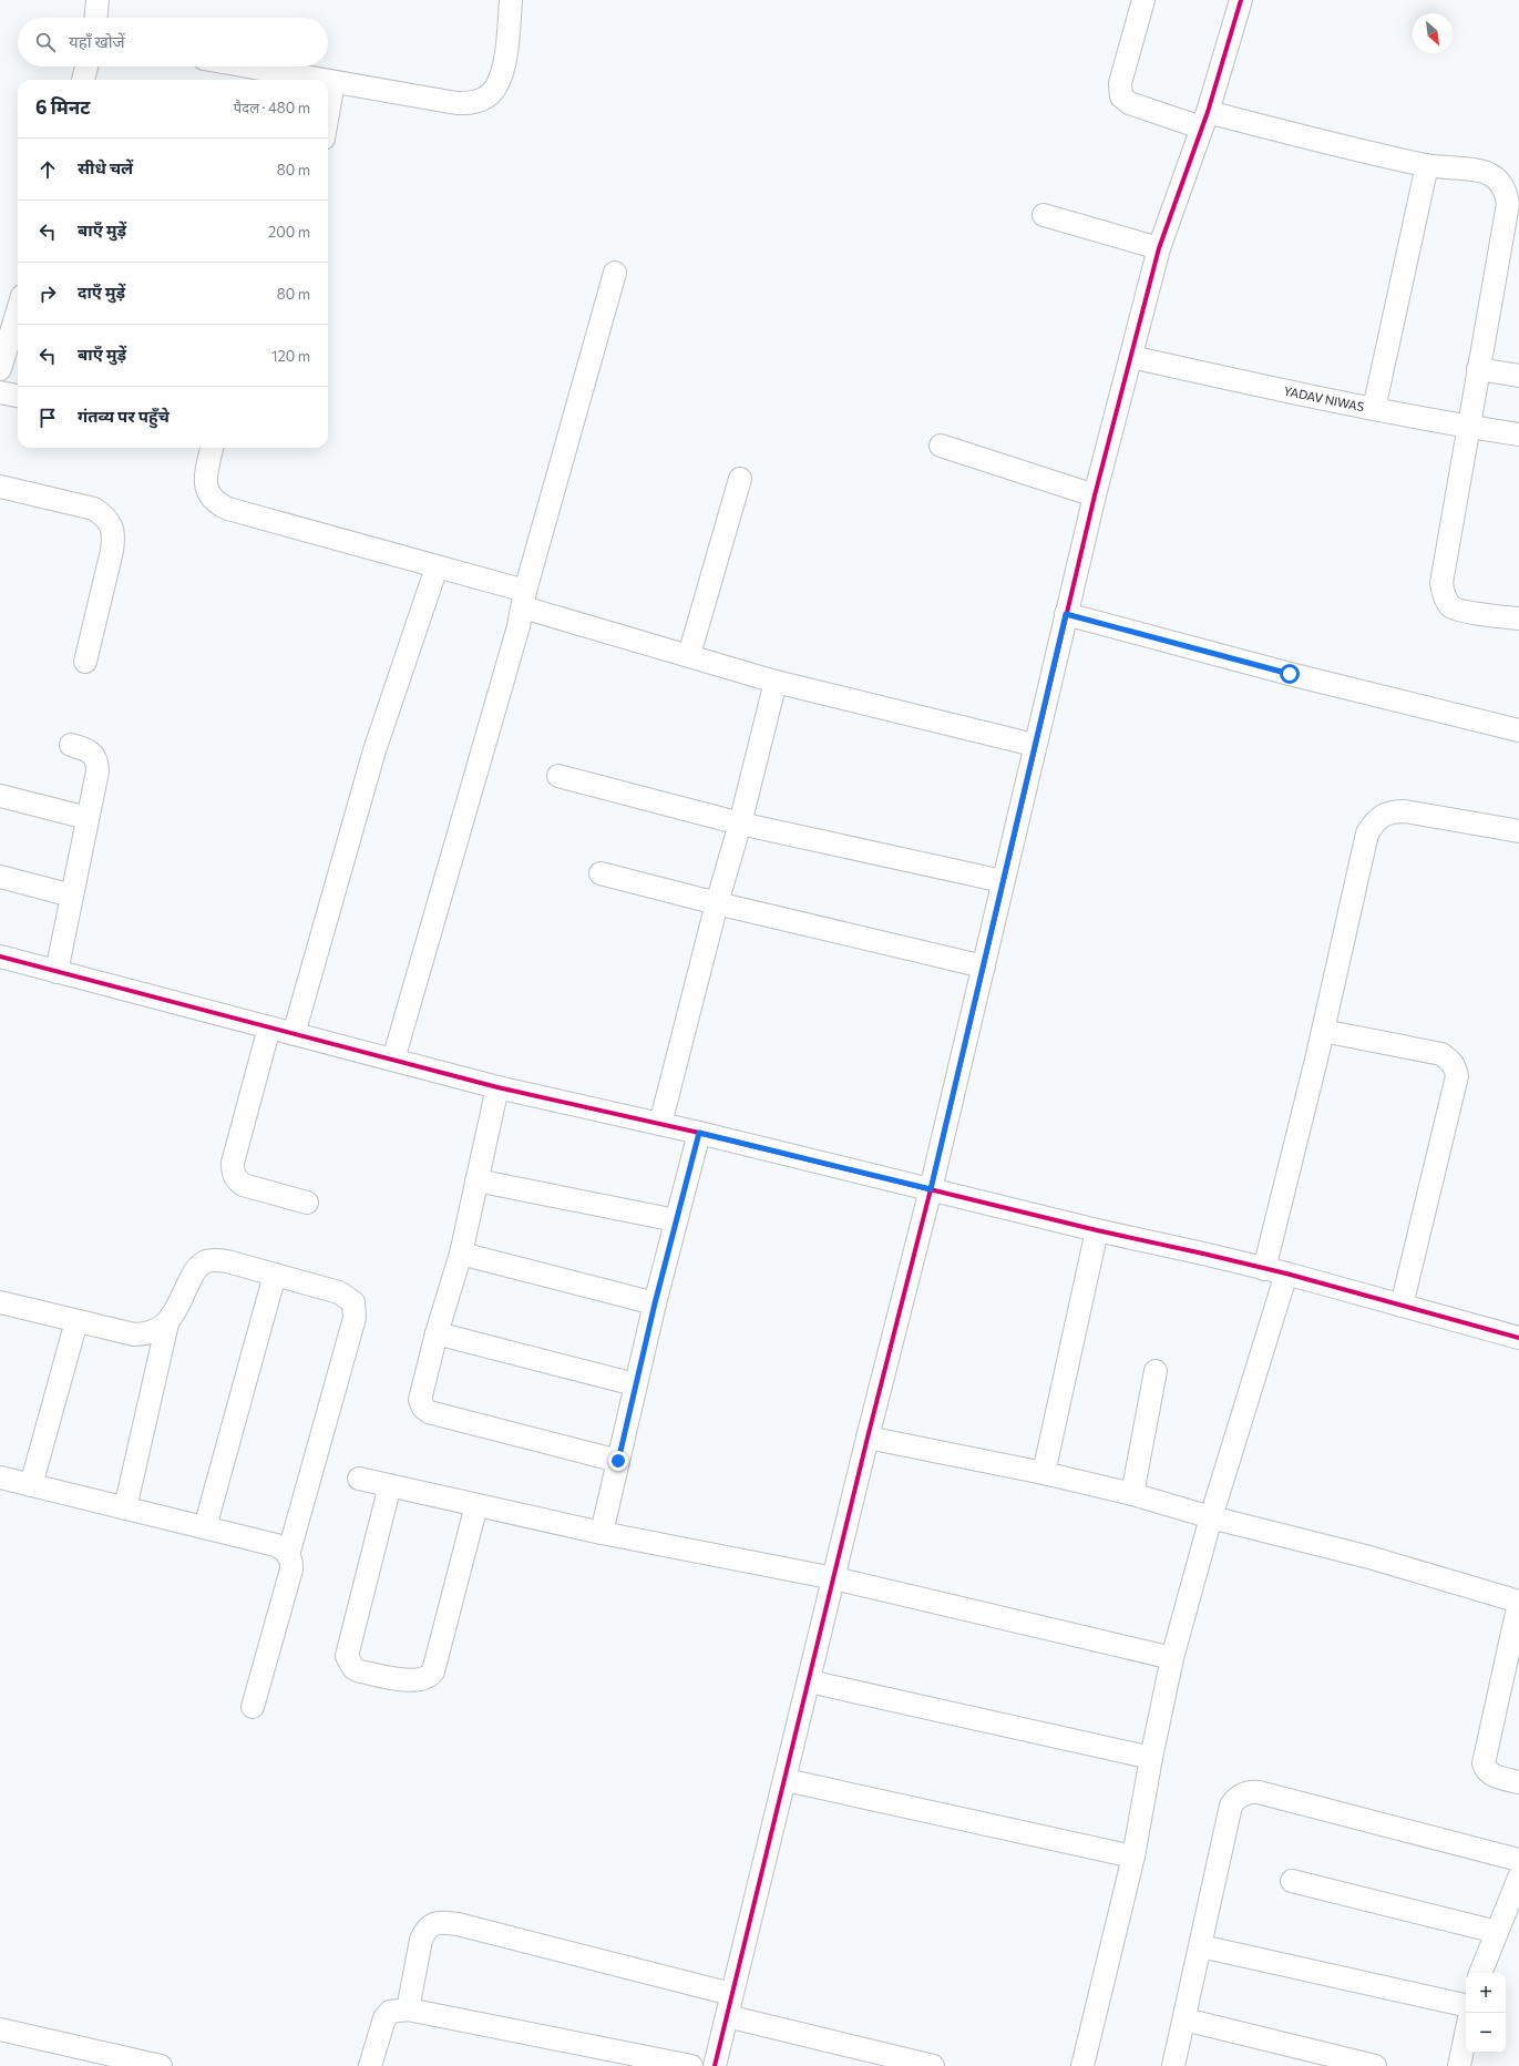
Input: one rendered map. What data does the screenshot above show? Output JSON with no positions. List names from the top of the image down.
{
  "streets": {
    "street": ["YADAV NIWAS"]
  },
  "north": "bottom right",
  "page": {
    "search": "यहाँ खोजें",
    "heading": ["6 मिनट", "पैदल · 480 m"],
    "list": [
      ["सीधे चलें", "80 m"],
      ["बाएँ मुड़ें", "200 m"],
      ["दाएँ मुड़ें", "80 m"],
      ["बाएँ मुड़ें", "120 m"],
      "गंतव्य पर पहुँचे"
    ],
    "map_buttons": ["+", "−"]
  }
}
